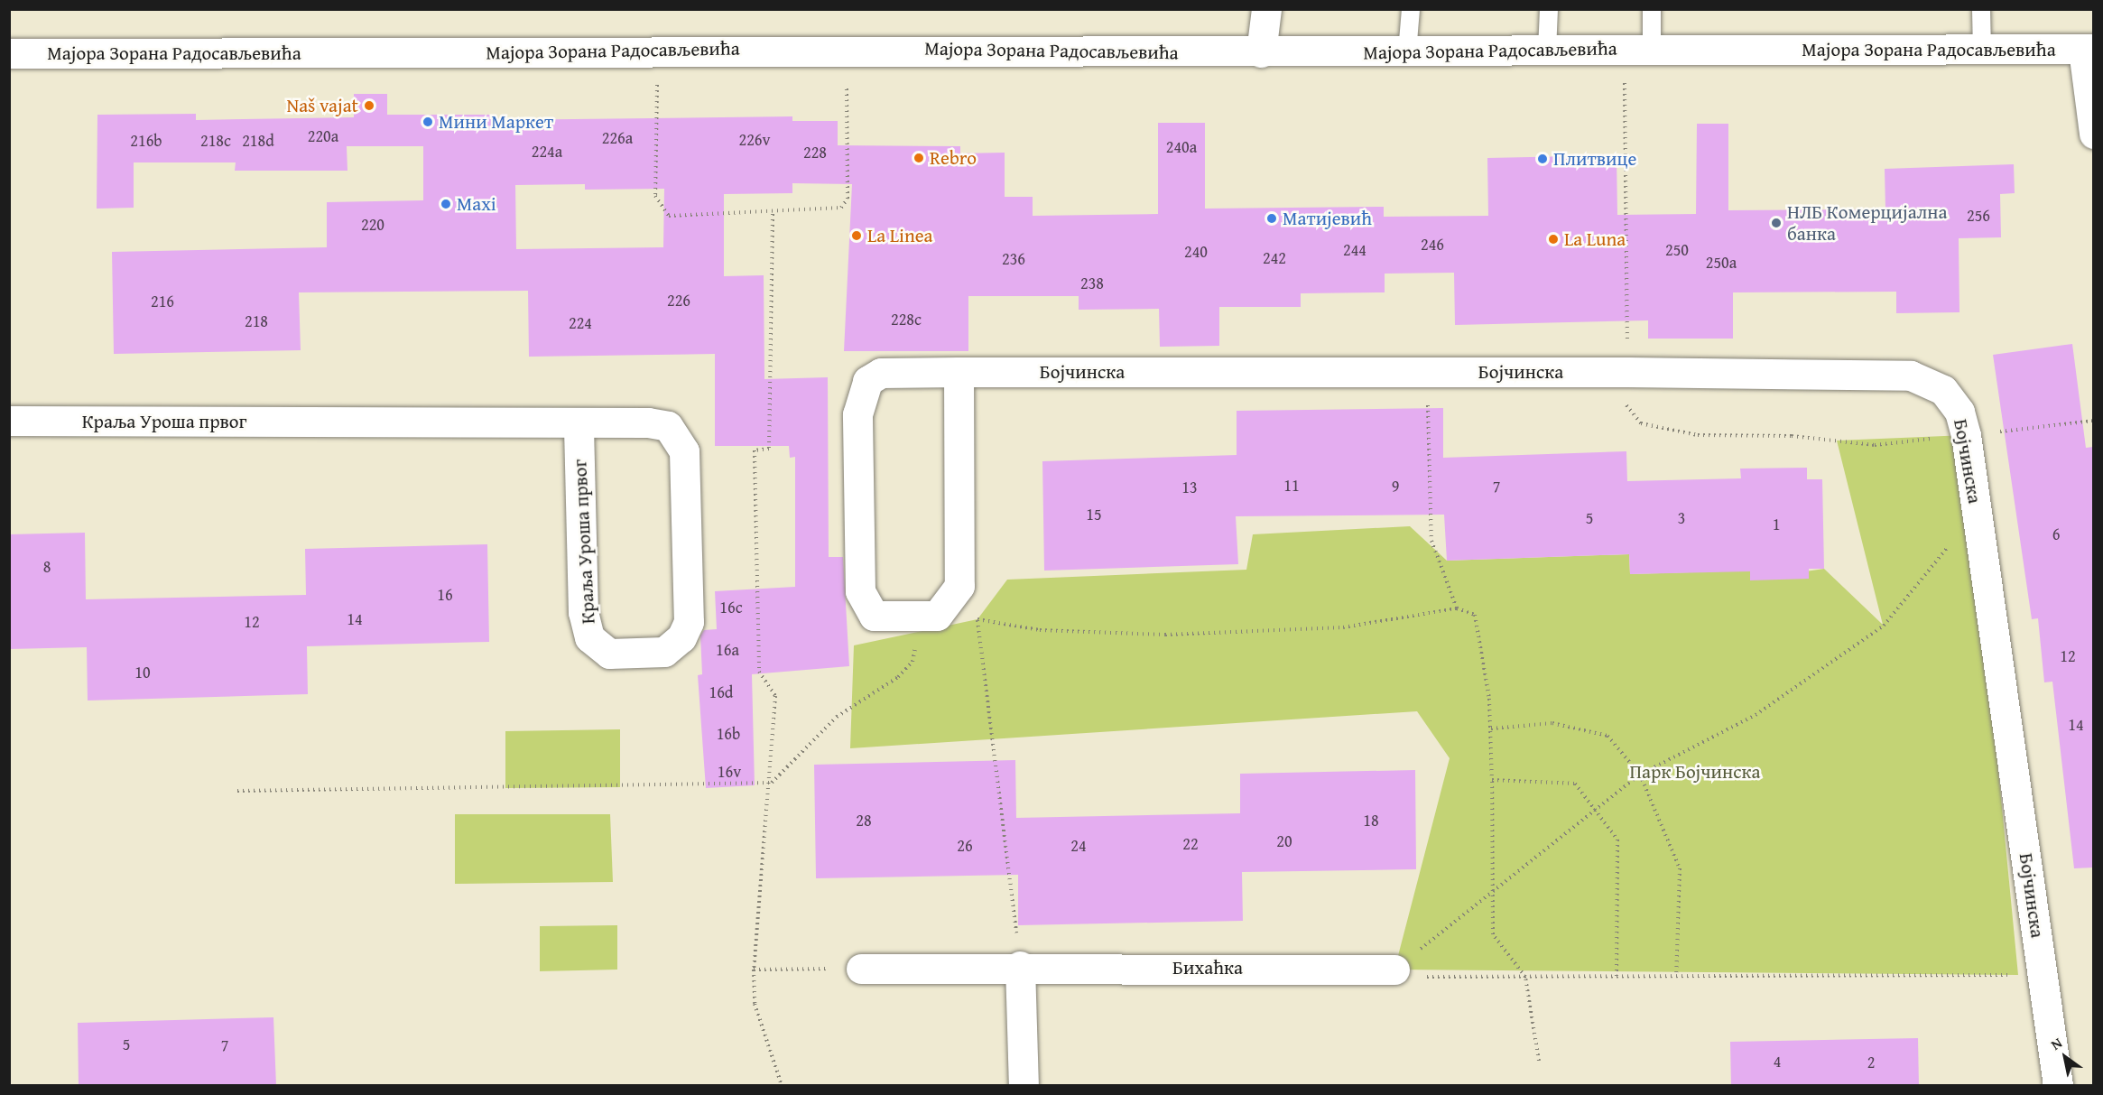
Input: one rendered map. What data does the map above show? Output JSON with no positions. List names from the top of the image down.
{
  "streets": {
    "street": [
      "Мајора Зорана Радосављевића",
      "Бојчинска",
      "Краља Уроша првог",
      "Бихаћка"
    ]
  },
  "parks": ["Парк Бојчинска"],
  "places": [
    "Naš vajat",
    "Мини Маркет",
    "Rebro",
    "Плитвице",
    "Maxi",
    "Матијевић",
    "НЛБ Комерцијална банка",
    "La Linea",
    "La Luna"
  ],
  "house_numbers": [
    "220a",
    "226a",
    "226v",
    "216b",
    "218c",
    "218d",
    "240a",
    "224a",
    "228",
    "256",
    "220",
    "246",
    "244",
    "250",
    "240",
    "242",
    "236",
    "250a",
    "238",
    "226",
    "216",
    "228c",
    "218",
    "224",
    "11",
    "9",
    "7",
    "13",
    "15",
    "5",
    "3",
    "1",
    "6",
    "8",
    "16",
    "16c",
    "14",
    "12",
    "16a",
    "12",
    "10",
    "16d",
    "14",
    "16b",
    "16v",
    "28",
    "18",
    "20",
    "22",
    "26",
    "24",
    "5",
    "7",
    "4",
    "2"
  ],
  "north": "top left"
}
